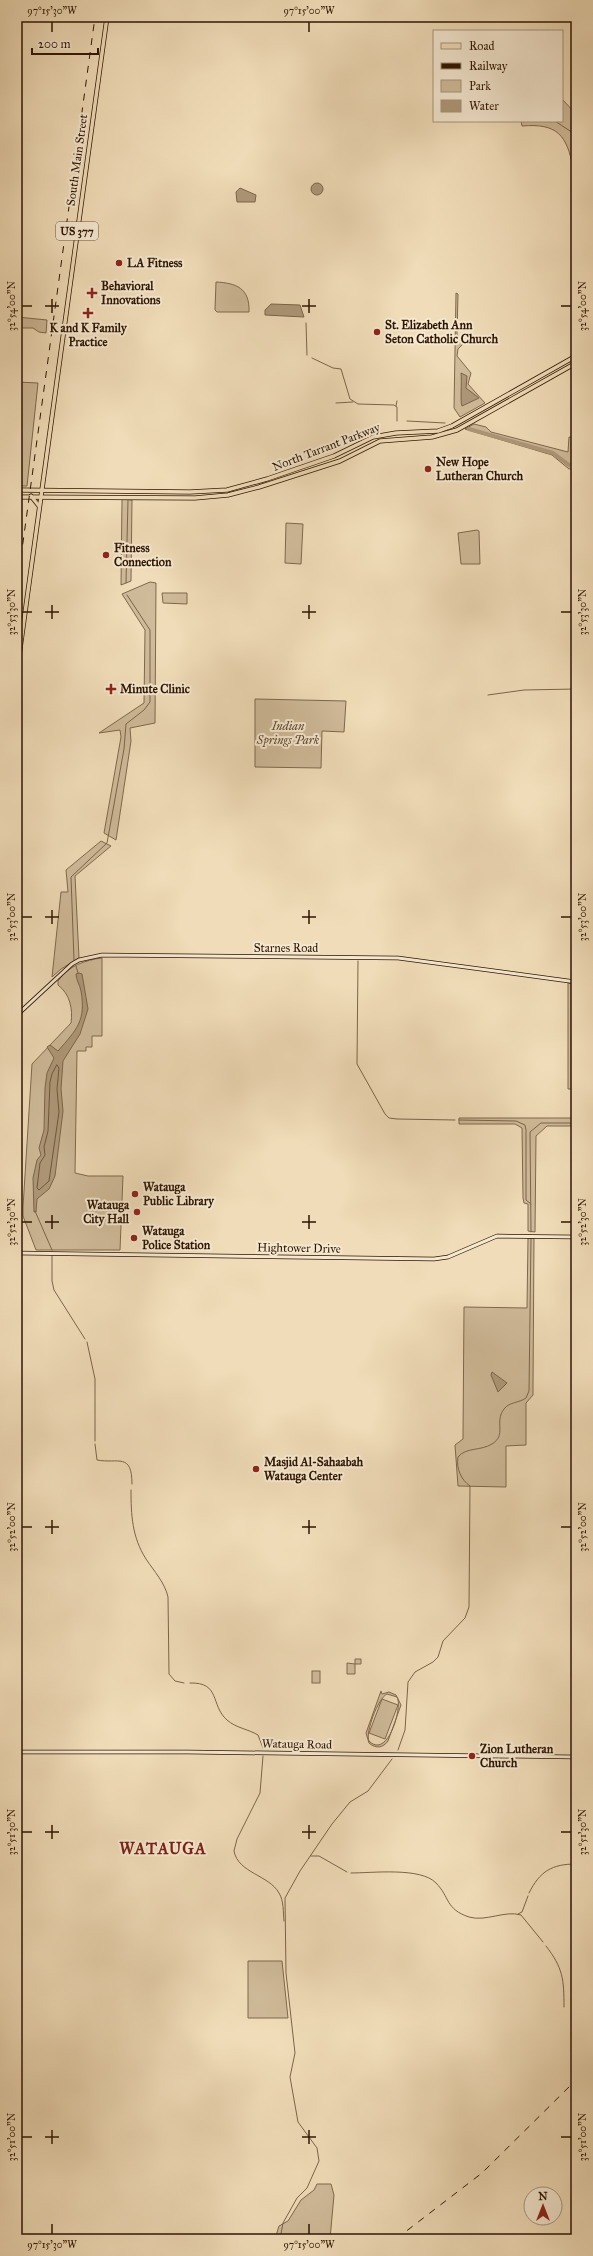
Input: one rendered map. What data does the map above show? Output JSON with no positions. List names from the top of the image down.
{
  "streets": {
    "main road": [
      "South Main Street",
      "US 377",
      "North Tarrant Parkway",
      "Starnes Road",
      "Hightower Drive",
      "Watauga Road"
    ]
  },
  "crossings": [
    ["South Main Street", "US 377"],
    ["South Main Street", "North Tarrant Parkway"],
    ["US 377", "North Tarrant Parkway"]
  ],
  "districts": ["WATAUGA"],
  "parks": ["Indian Springs Park"],
  "places": {
    "other": [
      "LA Fitness",
      "St. Elizabeth Ann Seton Catholic Church",
      "New Hope Lutheran Church",
      "Fitness Connection",
      "Watauga Public Library",
      "Watauga City Hall",
      "Watauga Police Station",
      "Masjid Al-Sahaabah Watauga Center",
      "Zion Lutheran Church"
    ],
    "health": ["Behavioral Innovations", "K and K Family Practice", "Minute Clinic"]
  },
  "legend": [
    "Road",
    "Railway",
    "Park",
    "Water"
  ],
  "scale_bar": "200 m",
  "north": "top",
  "coordinates": [
    "97°15'30\"W",
    "97°15'00\"W",
    "32°54'00\"N",
    "32°53'30\"N",
    "32°53'00\"N",
    "32°52'30\"N",
    "32°52'00\"N",
    "32°51'30\"N",
    "32°51'00\"N"
  ]
}
